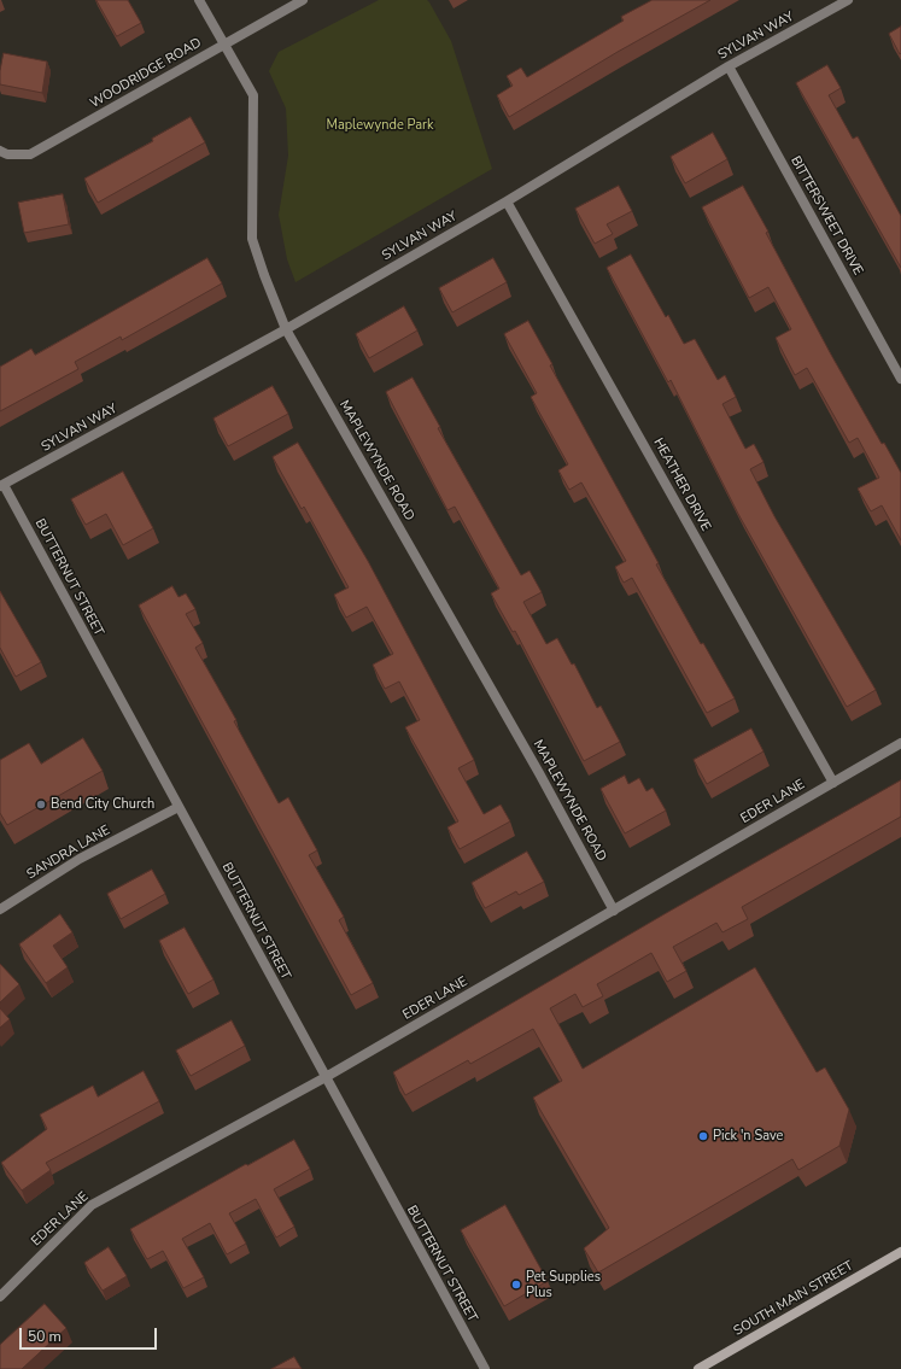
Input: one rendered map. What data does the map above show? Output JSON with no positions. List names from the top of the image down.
{
  "streets": {
    "main road": ["SOUTH MAIN STREET"],
    "street": [
      "SYLVAN WAY",
      "WOODRIDGE ROAD",
      "BITTERSWEET DRIVE",
      "MAPLEWYNDE ROAD",
      "HEATHER DRIVE",
      "BUTTERNUT STREET",
      "EDER LANE",
      "SANDRA LANE"
    ]
  },
  "crossings": [
    ["SYLVAN WAY", "BITTERSWEET DRIVE"],
    ["SYLVAN WAY", "MAPLEWYNDE ROAD"],
    ["SYLVAN WAY", "HEATHER DRIVE"],
    ["SYLVAN WAY", "BUTTERNUT STREET"],
    ["WOODRIDGE ROAD", "MAPLEWYNDE ROAD"],
    ["MAPLEWYNDE ROAD", "EDER LANE"],
    ["HEATHER DRIVE", "EDER LANE"],
    ["BUTTERNUT STREET", "EDER LANE"],
    ["BUTTERNUT STREET", "SANDRA LANE"]
  ],
  "parks": ["Maplewynde Park"],
  "places": ["Bend City Church", "Pick 'n Save", "Pet Supplies Plus"],
  "scale_bar": "50 m"
}
